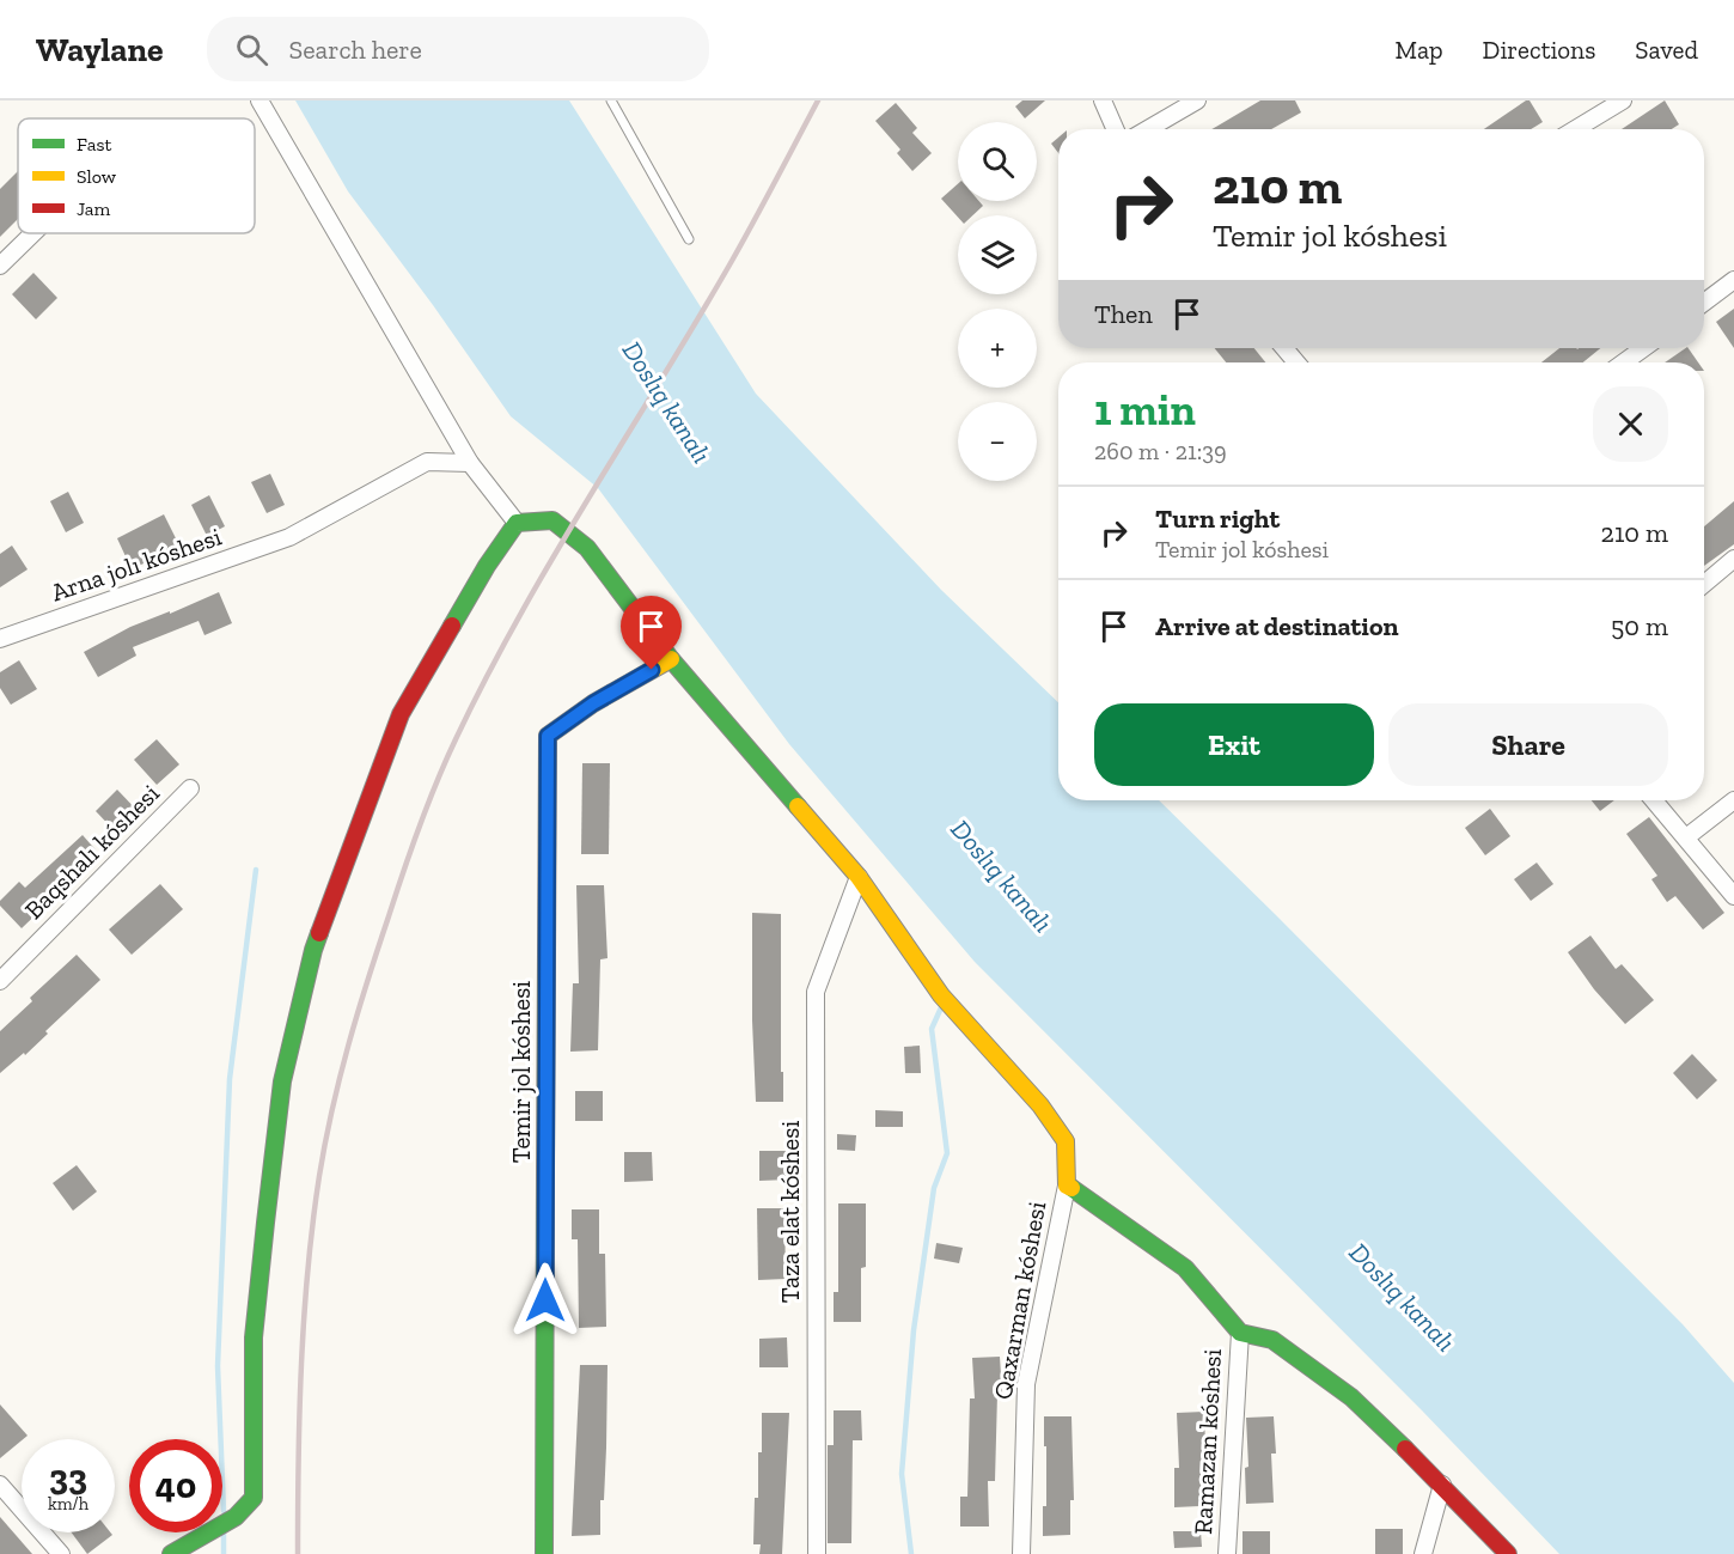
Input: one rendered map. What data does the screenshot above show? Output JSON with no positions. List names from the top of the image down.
{
  "streets": {
    "street": [
      "Arna jolı kóshesi",
      "Baqshalı kóshesi",
      "Temir jol kóshesi",
      "Taza elat kóshesi",
      "Qaxarman kóshesi",
      "Ramazan kóshesi"
    ]
  },
  "water": ["Doslıq kanalı"],
  "legend": ["Fast", "Slow", "Jam"],
  "page": {
    "header": "Waylane",
    "search": "Search here",
    "nav": ["Map", "Directions", "Saved"],
    "map_buttons": ["+", "−"],
    "turn": ["210 m", "Temir jol kóshesi"],
    "then": "Then",
    "heading": ["1 min", "260 m · 21:39"],
    "list": [
      {
        "name": "Turn right",
        "note": "Temir jol kóshesi",
        "value": "210 m"
      },
      {
        "name": "Arrive at destination",
        "value": "50 m"
      }
    ],
    "buttons": ["Exit", "Share"],
    "speed": "33 km/h",
    "limit": "40"
  }
}
